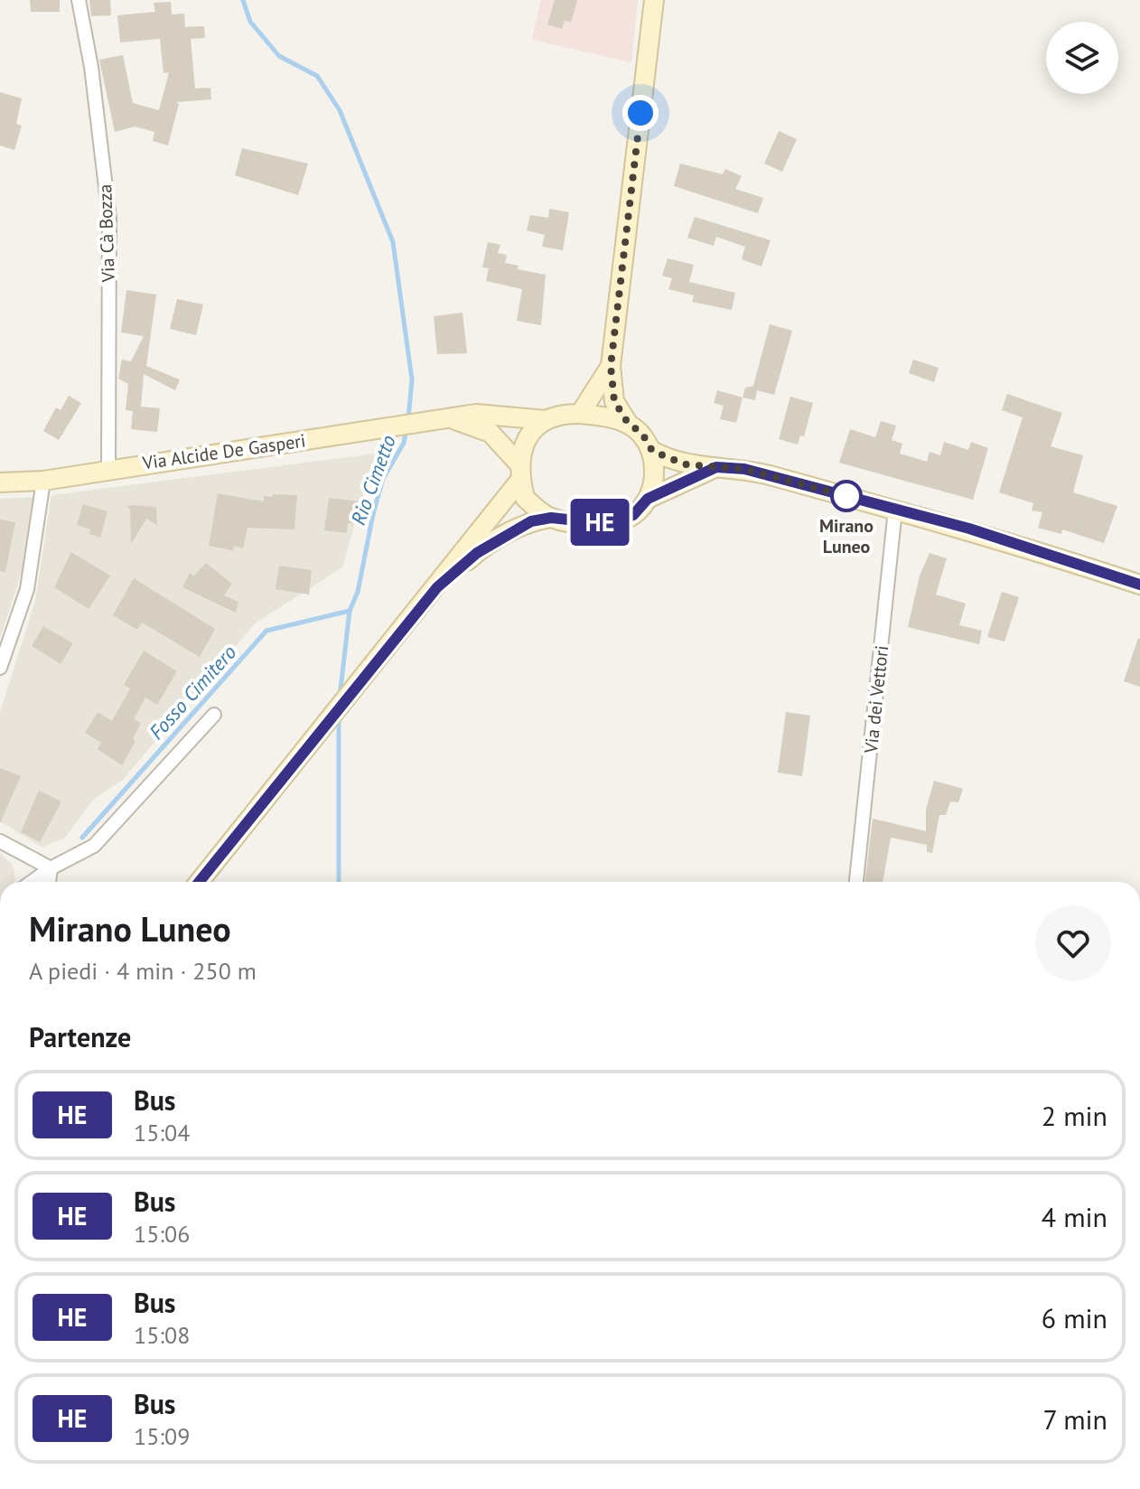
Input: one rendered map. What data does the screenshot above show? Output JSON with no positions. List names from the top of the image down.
{
  "streets": {
    "main road": ["Via Alcide De Gasperi"],
    "street": ["Via Cà Bozza", "Via dei Vettori"]
  },
  "crossings": [
    ["Via Cà Bozza", "Via Alcide De Gasperi"]
  ],
  "water": ["Rio Cimetto", "Fosso Cimitero"],
  "places": ["Mirano Luneo"],
  "lines": ["bus line HE"],
  "page": {
    "on_map": "HE",
    "heading": [
      ["Mirano Luneo", "A piedi · 4 min · 250 m"],
      "Partenze"
    ],
    "list": [
      {
        "mark": "HE",
        "name": "Bus",
        "note": "15:04",
        "value": "2 min"
      },
      {
        "mark": "HE",
        "name": "Bus",
        "note": "15:06",
        "value": "4 min"
      },
      {
        "mark": "HE",
        "name": "Bus",
        "note": "15:08",
        "value": "6 min"
      },
      {
        "mark": "HE",
        "name": "Bus",
        "note": "15:09",
        "value": "7 min"
      }
    ]
  }
}
